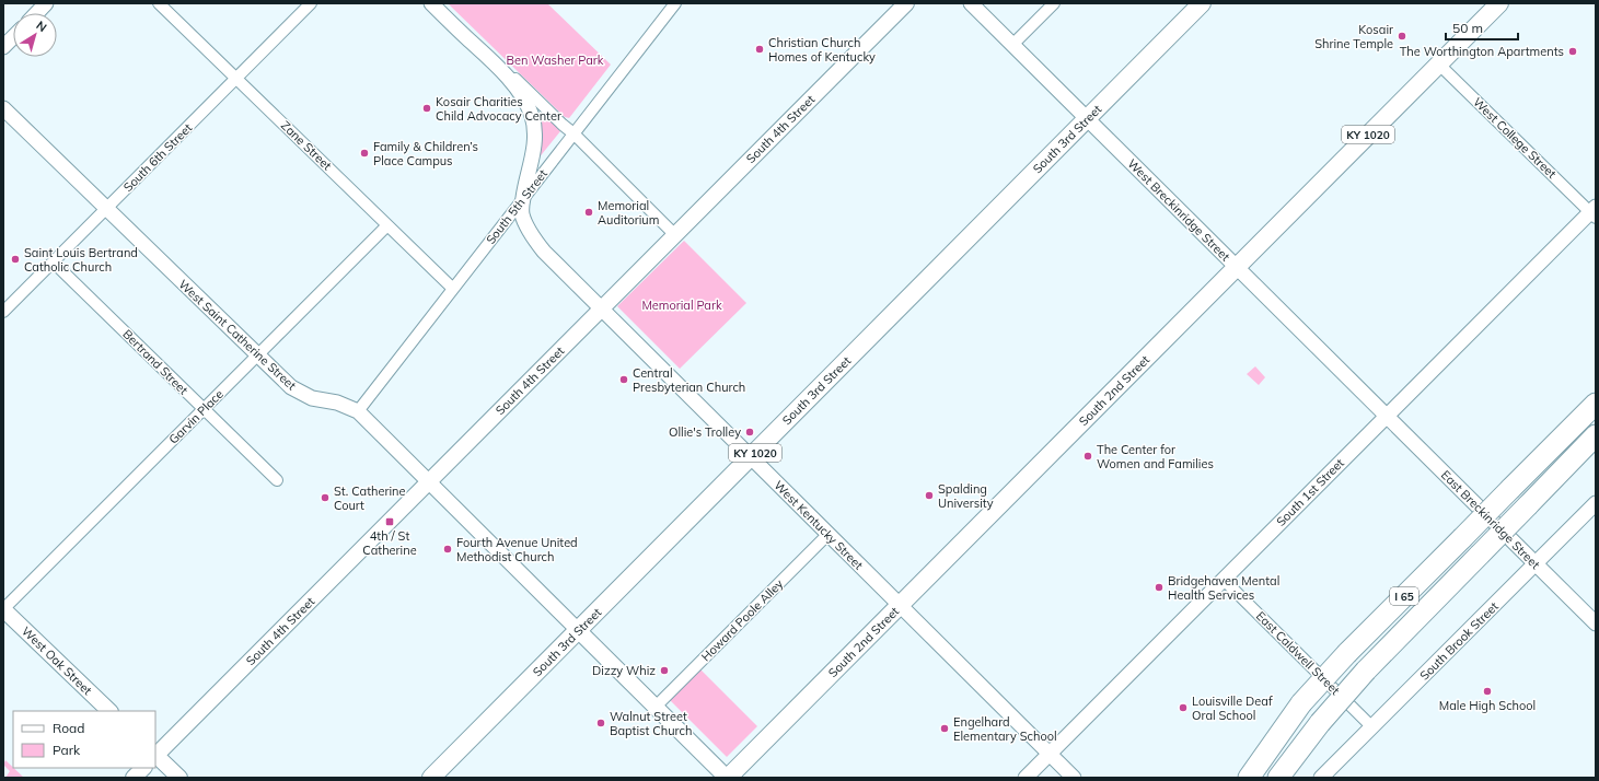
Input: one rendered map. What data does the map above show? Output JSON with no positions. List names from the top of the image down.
{
  "streets": {
    "highway": ["I 65"],
    "main road": [
      "South 4th Street",
      "KY 1020",
      "South 3rd Street",
      "West Saint Catherine Street",
      "South 2nd Street",
      "West Oak Street"
    ],
    "street": [
      "West College Street",
      "Zane Street",
      "South 6th Street",
      "South 5th Street",
      "West Breckinridge Street",
      "Bertrand Street",
      "Garvin Place",
      "South 1st Street",
      "East Breckinridge Street",
      "West Kentucky Street",
      "Howard Poole Alley",
      "South Brook Street",
      "East Caldwell Street"
    ]
  },
  "crossings": [
    ["South 4th Street", "West Saint Catherine Street"],
    ["South 4th Street", "West Kentucky Street"],
    ["West College Street", "South 2nd Street"],
    ["West College Street", "South 1st Street"],
    ["South 3rd Street", "West Breckinridge Street"],
    ["South 3rd Street", "West Saint Catherine Street"],
    ["South 3rd Street", "West Kentucky Street"],
    ["Zane Street", "South 6th Street"],
    ["Zane Street", "South 5th Street"],
    ["Zane Street", "Garvin Place"],
    ["South 6th Street", "West Saint Catherine Street"],
    ["South 6th Street", "Bertrand Street"],
    ["South 5th Street", "West Saint Catherine Street"],
    ["South 5th Street", "West Kentucky Street"],
    ["West Breckinridge Street", "South 2nd Street"],
    ["West Breckinridge Street", "South 1st Street"],
    ["West Breckinridge Street", "East Breckinridge Street"],
    ["West Saint Catherine Street", "South 2nd Street"],
    ["West Saint Catherine Street", "Garvin Place"],
    ["West Saint Catherine Street", "Howard Poole Alley"],
    ["Bertrand Street", "Garvin Place"],
    ["South 2nd Street", "West Kentucky Street"],
    ["Garvin Place", "West Oak Street"],
    ["South 1st Street", "East Breckinridge Street"],
    ["South 1st Street", "West Kentucky Street"],
    ["South 1st Street", "East Caldwell Street"],
    ["East Breckinridge Street", "South Brook Street"],
    ["West Kentucky Street", "Howard Poole Alley"],
    ["South Brook Street", "East Caldwell Street"]
  ],
  "parks": ["Ben Washer Park", "Memorial Park"],
  "places": {
    "other": [
      "Kosair Shrine Temple",
      "Christian Church Homes of Kentucky",
      "The Worthington Apartments",
      "Kosair Charities Child Advocacy Center",
      "Family & Children’s Place Campus",
      "Memorial Auditorium",
      "Saint Louis Bertrand Catholic Church",
      "Central Presbyterian Church",
      "Ollie's Trolley",
      "The Center for Women and Families",
      "Spalding University",
      "St. Catherine Court",
      "Fourth Avenue United Methodist Church",
      "Bridgehaven Mental Health Services",
      "Dizzy Whiz",
      "Male High School",
      "Louisville Deaf Oral School",
      "Walnut Street Baptist Church",
      "Engelhard Elementary School"
    ],
    "transit": ["4th / St Catherine"]
  },
  "legend": ["Road", "Park"],
  "scale_bar": "50 m",
  "north": "top right"
}
